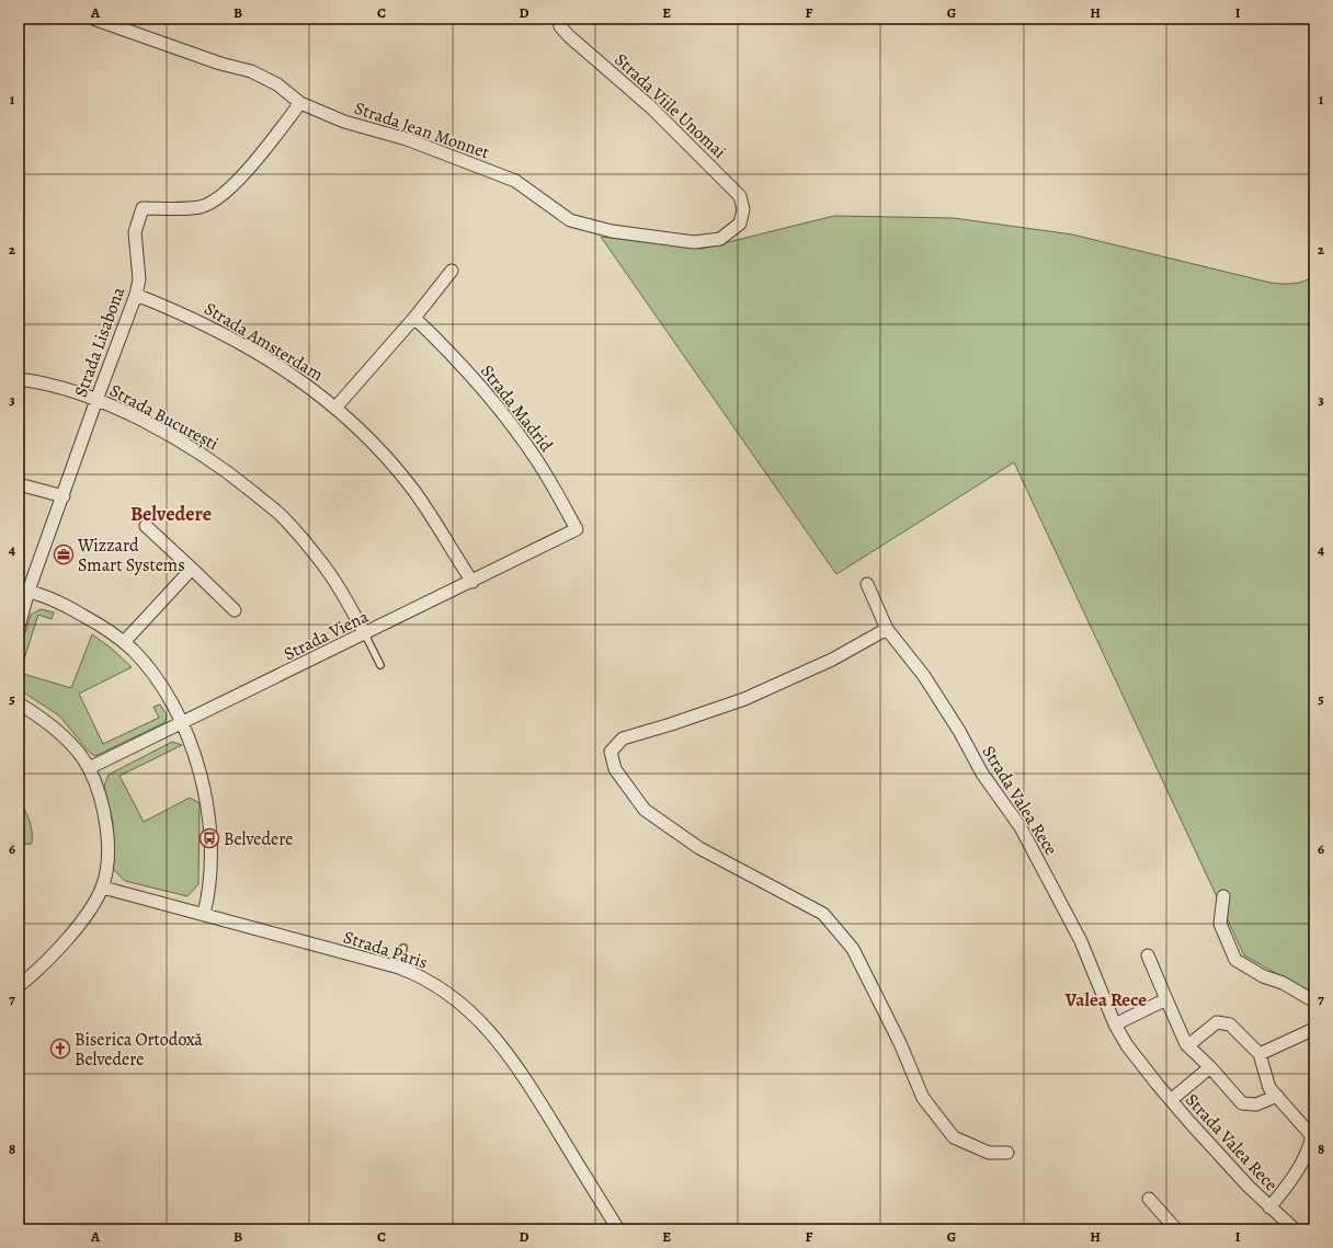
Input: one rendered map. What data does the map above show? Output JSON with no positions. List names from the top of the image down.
{
  "streets": {
    "street": [
      "Strada Viile Unomai",
      "Strada Jean Monnet",
      "Strada Amsterdam",
      "Strada Lisabona",
      "Strada Madrid",
      "Strada București",
      "Strada Viena",
      "Strada Valea Rece",
      "Strada Paris"
    ]
  },
  "crossings": [
    ["Strada Viile Unomai", "Strada Jean Monnet"],
    ["Strada Jean Monnet", "Strada Lisabona"],
    ["Strada Amsterdam", "Strada Lisabona"],
    ["Strada Amsterdam", "Strada Viena"],
    ["Strada Lisabona", "Strada București"],
    ["Strada Madrid", "Strada Viena"],
    ["Strada București", "Strada Viena"]
  ],
  "districts": ["Belvedere", "Valea Rece"],
  "places": {
    "office": ["Wizzard Smart Systems"],
    "bus stop": ["Belvedere"],
    "church": ["Biserica Ortodoxă Belvedere"]
  },
  "grid": {
    "columns": [
      "A",
      "B",
      "C",
      "D",
      "E",
      "F",
      "G",
      "H",
      "I"
    ],
    "rows": [
      "1",
      "2",
      "3",
      "4",
      "5",
      "6",
      "7",
      "8"
    ]
  }
}
